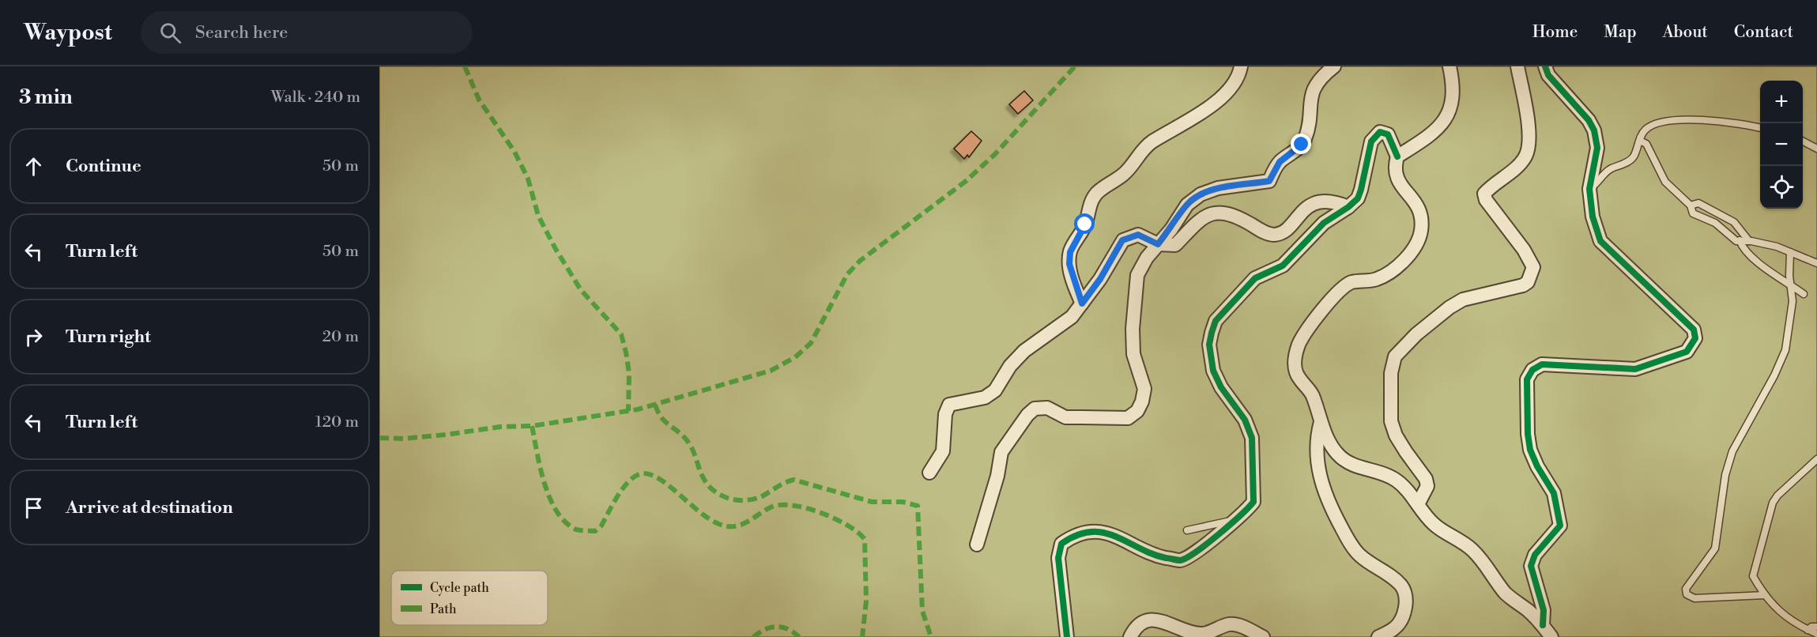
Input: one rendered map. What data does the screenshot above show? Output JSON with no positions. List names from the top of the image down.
{
  "legend": ["Cycle path", "Path"],
  "page": {
    "header": "Waypost",
    "search": "Search here",
    "nav": [
      "Home",
      "Map",
      "About",
      "Contact"
    ],
    "heading": ["3 min", "Walk · 240 m"],
    "map_buttons": ["+", "−"],
    "list": [
      ["Continue", "50 m"],
      ["Turn left", "50 m"],
      ["Turn right", "20 m"],
      ["Turn left", "120 m"],
      "Arrive at destination"
    ]
  }
}
